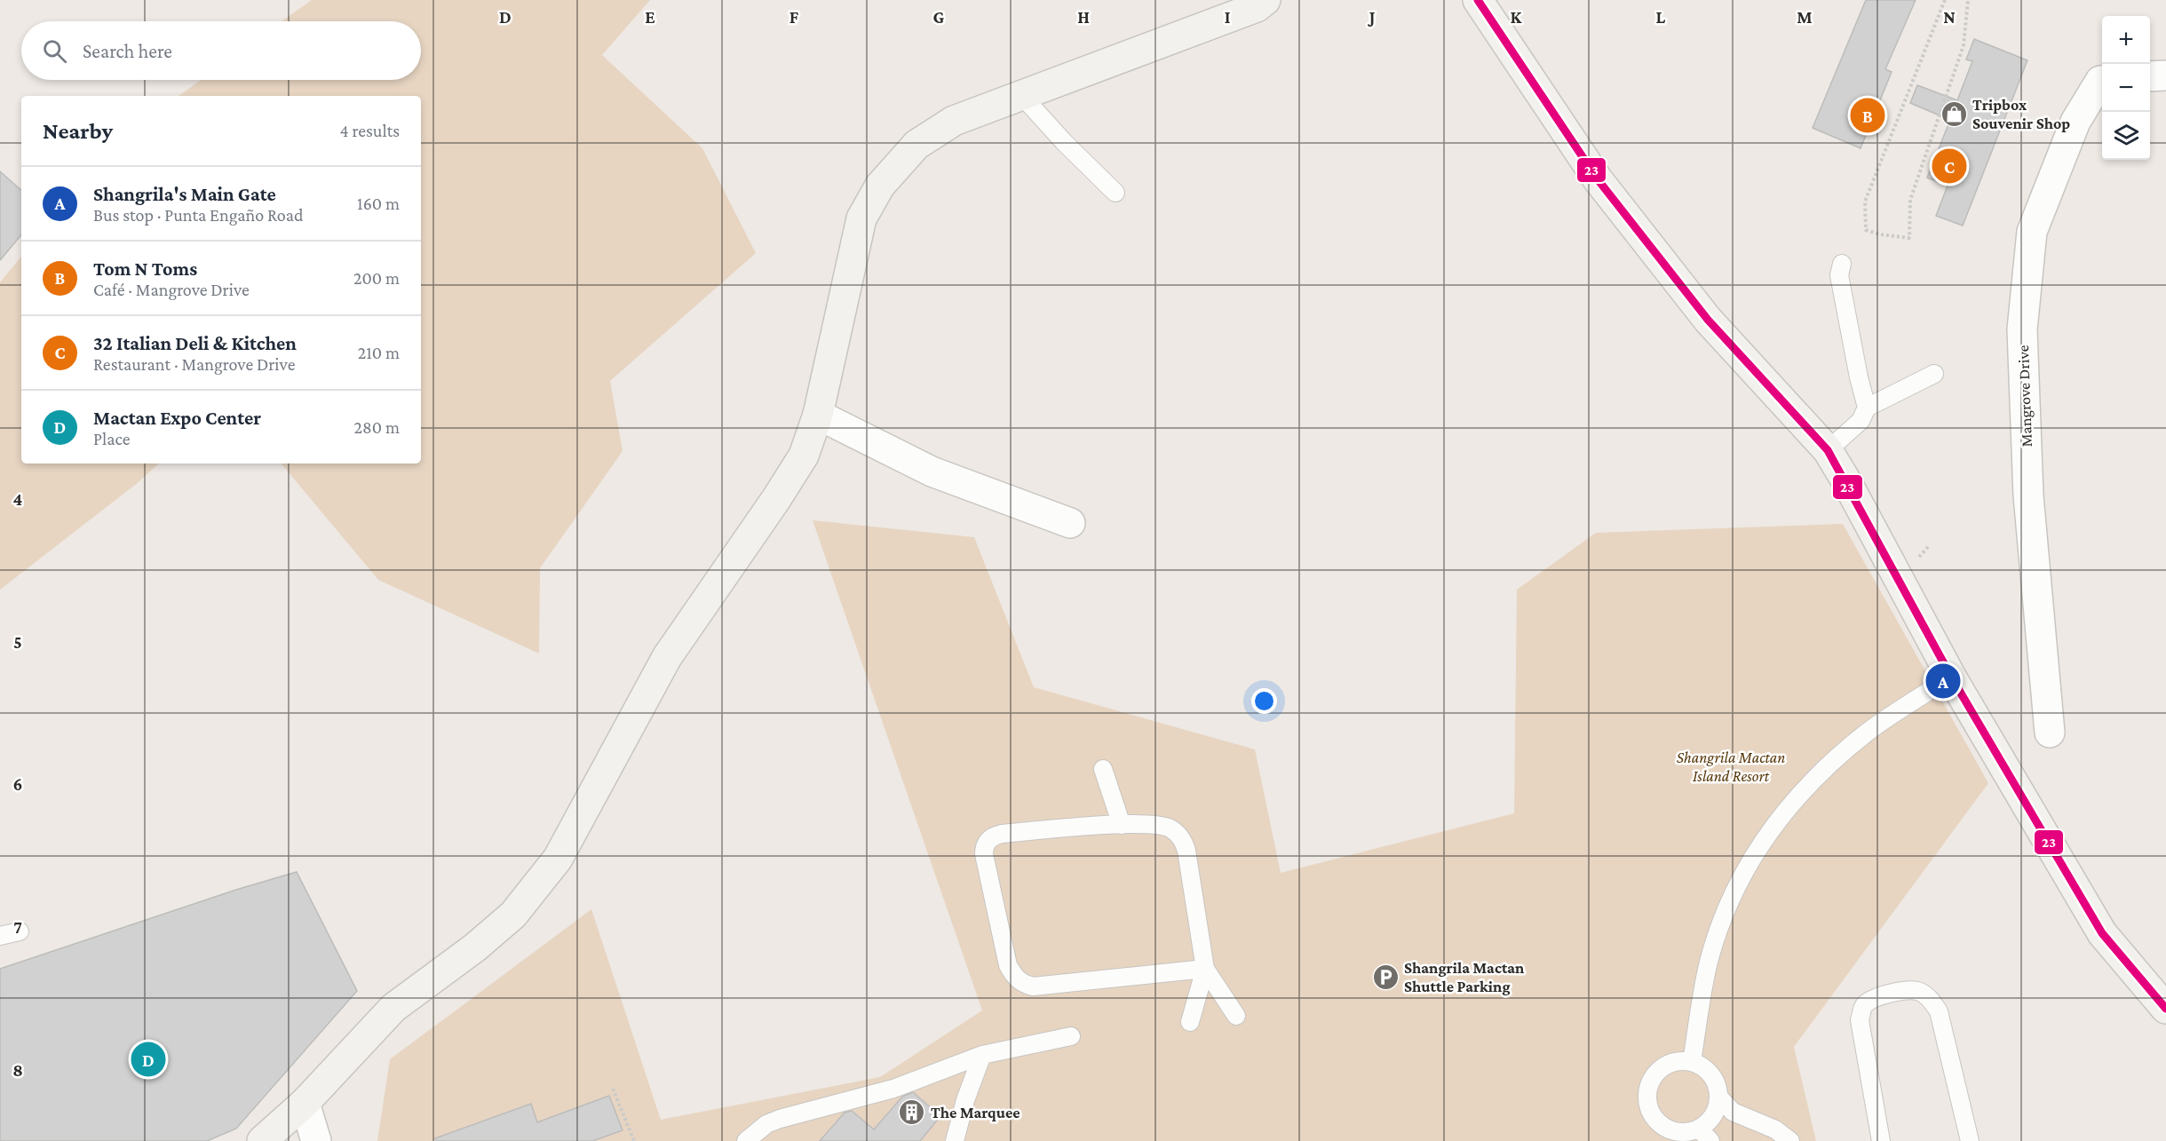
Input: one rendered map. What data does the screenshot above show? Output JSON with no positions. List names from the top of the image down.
{
  "streets": {
    "street": ["Mangrove Drive"]
  },
  "parks": ["Shangrila Mactan Island Resort"],
  "places": {
    "shop": ["Tripbox Souvenir Shop"],
    "parking": ["Shangrila Mactan Shuttle Parking"],
    "building": ["The Marquee"]
  },
  "lines": ["transit line 23"],
  "page": {
    "map_buttons": ["+", "−"],
    "search": "Search here",
    "pins": [
      "B",
      "C",
      "A",
      "D"
    ],
    "heading": ["Nearby", "4 results"],
    "list": [
      {
        "mark": "A",
        "name": "Shangrila's Main Gate",
        "note": "Bus stop · Punta Engaño Road",
        "value": "160 m"
      },
      {
        "mark": "B",
        "name": "Tom N Toms",
        "note": "Café · Mangrove Drive",
        "value": "200 m"
      },
      {
        "mark": "C",
        "name": "32 Italian Deli & Kitchen",
        "note": "Restaurant · Mangrove Drive",
        "value": "210 m"
      },
      {
        "mark": "D",
        "name": "Mactan Expo Center",
        "note": "Place",
        "value": "280 m"
      }
    ]
  },
  "grid": {
    "columns": [
      "D",
      "E",
      "F",
      "G",
      "H",
      "I",
      "J",
      "K",
      "L",
      "M",
      "N"
    ],
    "rows": [
      "4",
      "5",
      "6",
      "7",
      "8"
    ]
  }
}
